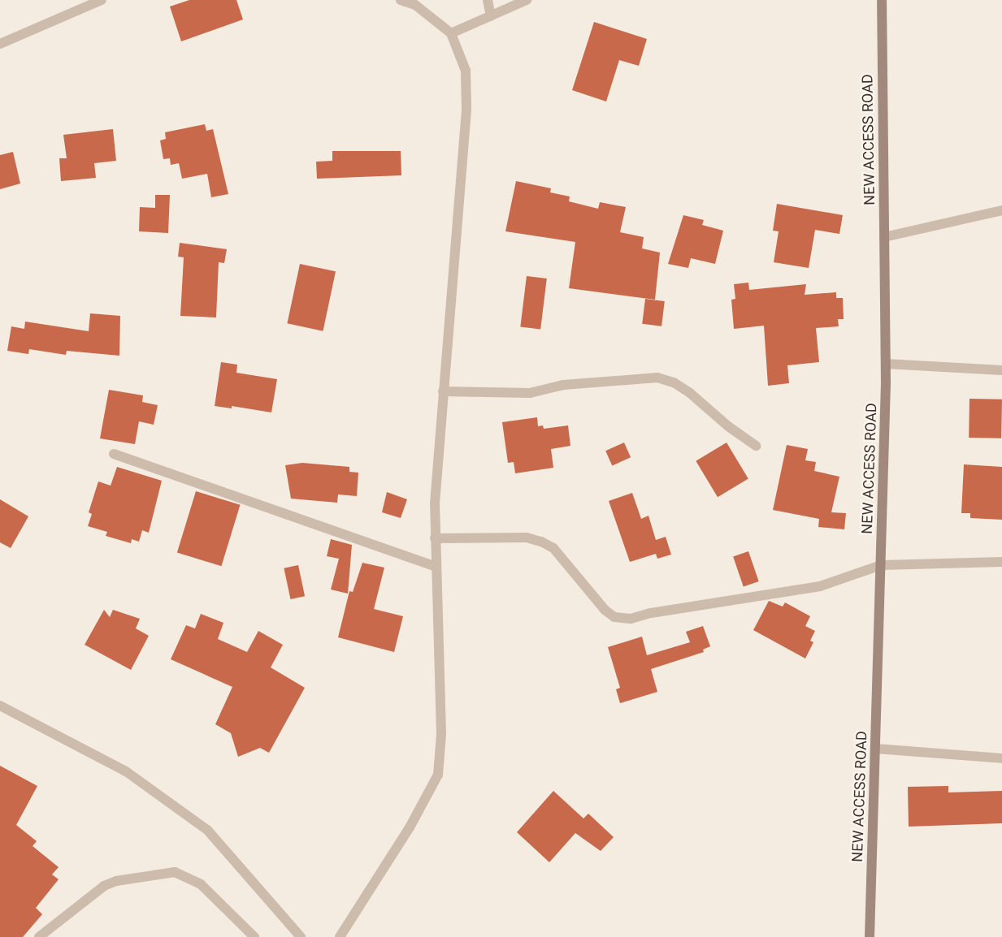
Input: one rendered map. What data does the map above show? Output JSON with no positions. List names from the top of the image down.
{
  "streets": {
    "main road": ["NEW ACCESS ROAD"]
  }
}
